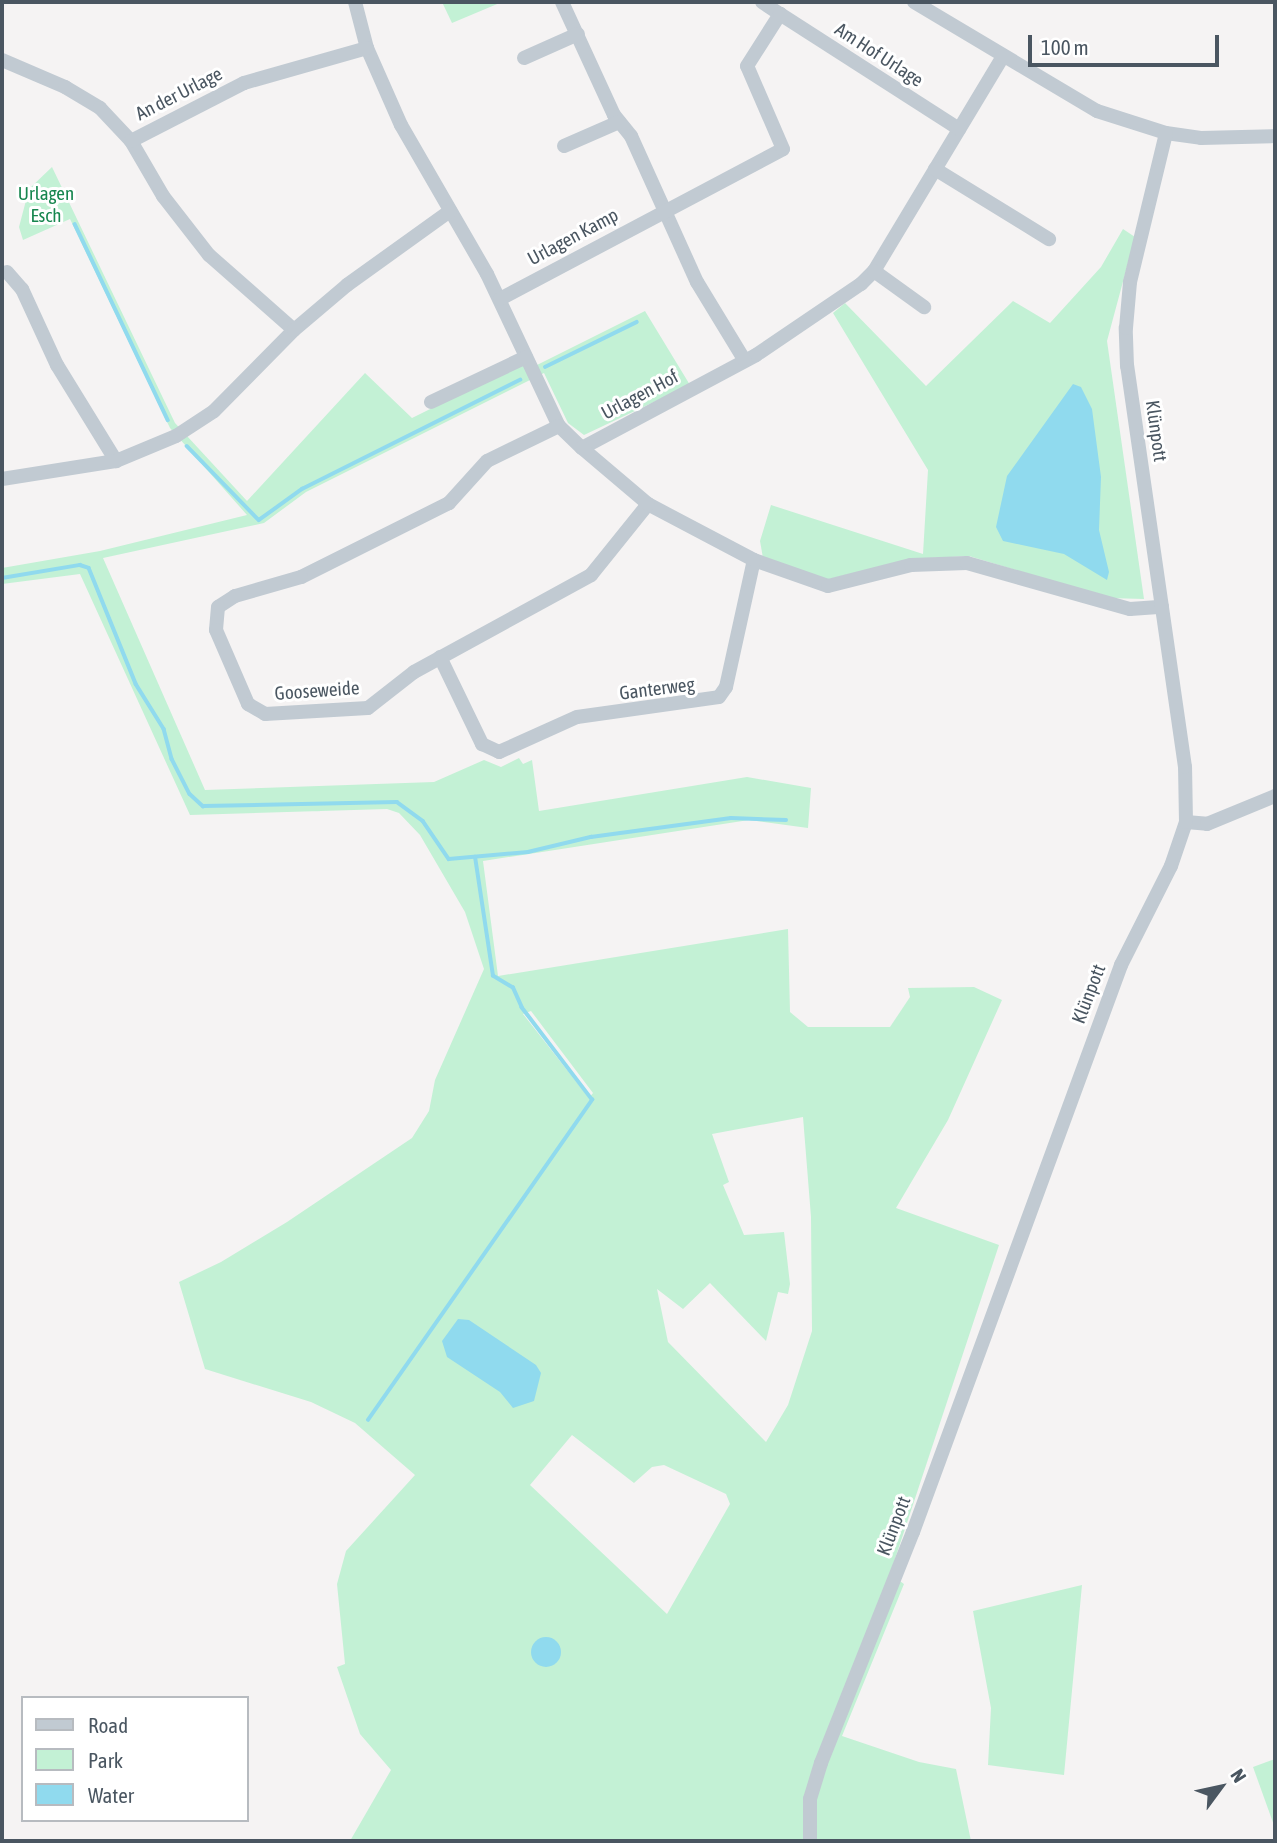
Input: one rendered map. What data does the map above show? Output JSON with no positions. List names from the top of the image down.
{
  "streets": {
    "street": [
      "Am Hof Urlage",
      "An der Urlage",
      "Urlagen Kamp",
      "Urlagen Hof",
      "Klünpott",
      "Ganterweg",
      "Gooseweide"
    ]
  },
  "crossings": [
    ["Am Hof Urlage", "Urlagen Kamp"],
    ["Am Hof Urlage", "Urlagen Hof"],
    ["Ganterweg", "Gooseweide"]
  ],
  "parks": ["Urlagen Esch"],
  "legend": ["Road", "Park", "Water"],
  "scale_bar": "100 m",
  "north": "top right"
}
